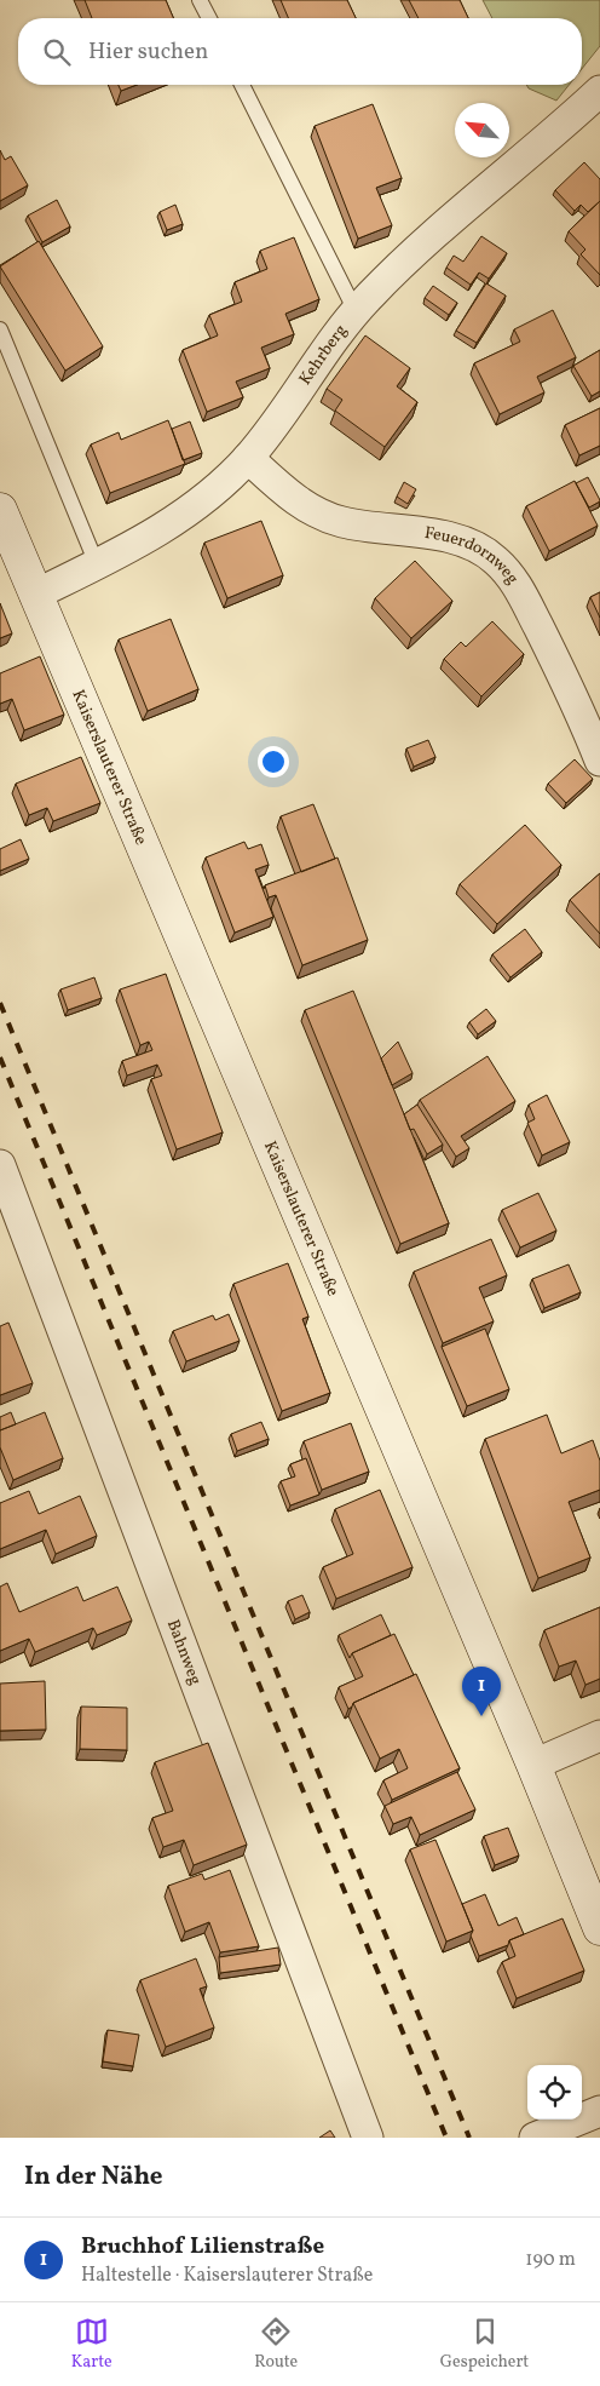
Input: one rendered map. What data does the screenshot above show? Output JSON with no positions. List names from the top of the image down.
{
  "streets": {
    "main road": ["Kaiserslauterer Straße"],
    "street": ["Kehrberg", "Feuerdornweg", "Bahnweg"]
  },
  "crossings": [
    ["Kehrberg", "Feuerdornweg"],
    ["Kehrberg", "Kaiserslauterer Straße"]
  ],
  "north": "top left",
  "page": {
    "search": "Hier suchen",
    "pins": "1",
    "heading": "In der Nähe",
    "list": [
      {
        "mark": "1",
        "name": "Bruchhof Lilienstraße",
        "note": "Haltestelle · Kaiserslauterer Straße",
        "value": "190 m"
      }
    ],
    "nav": ["Karte", "Route", "Gespeichert"]
  }
}
